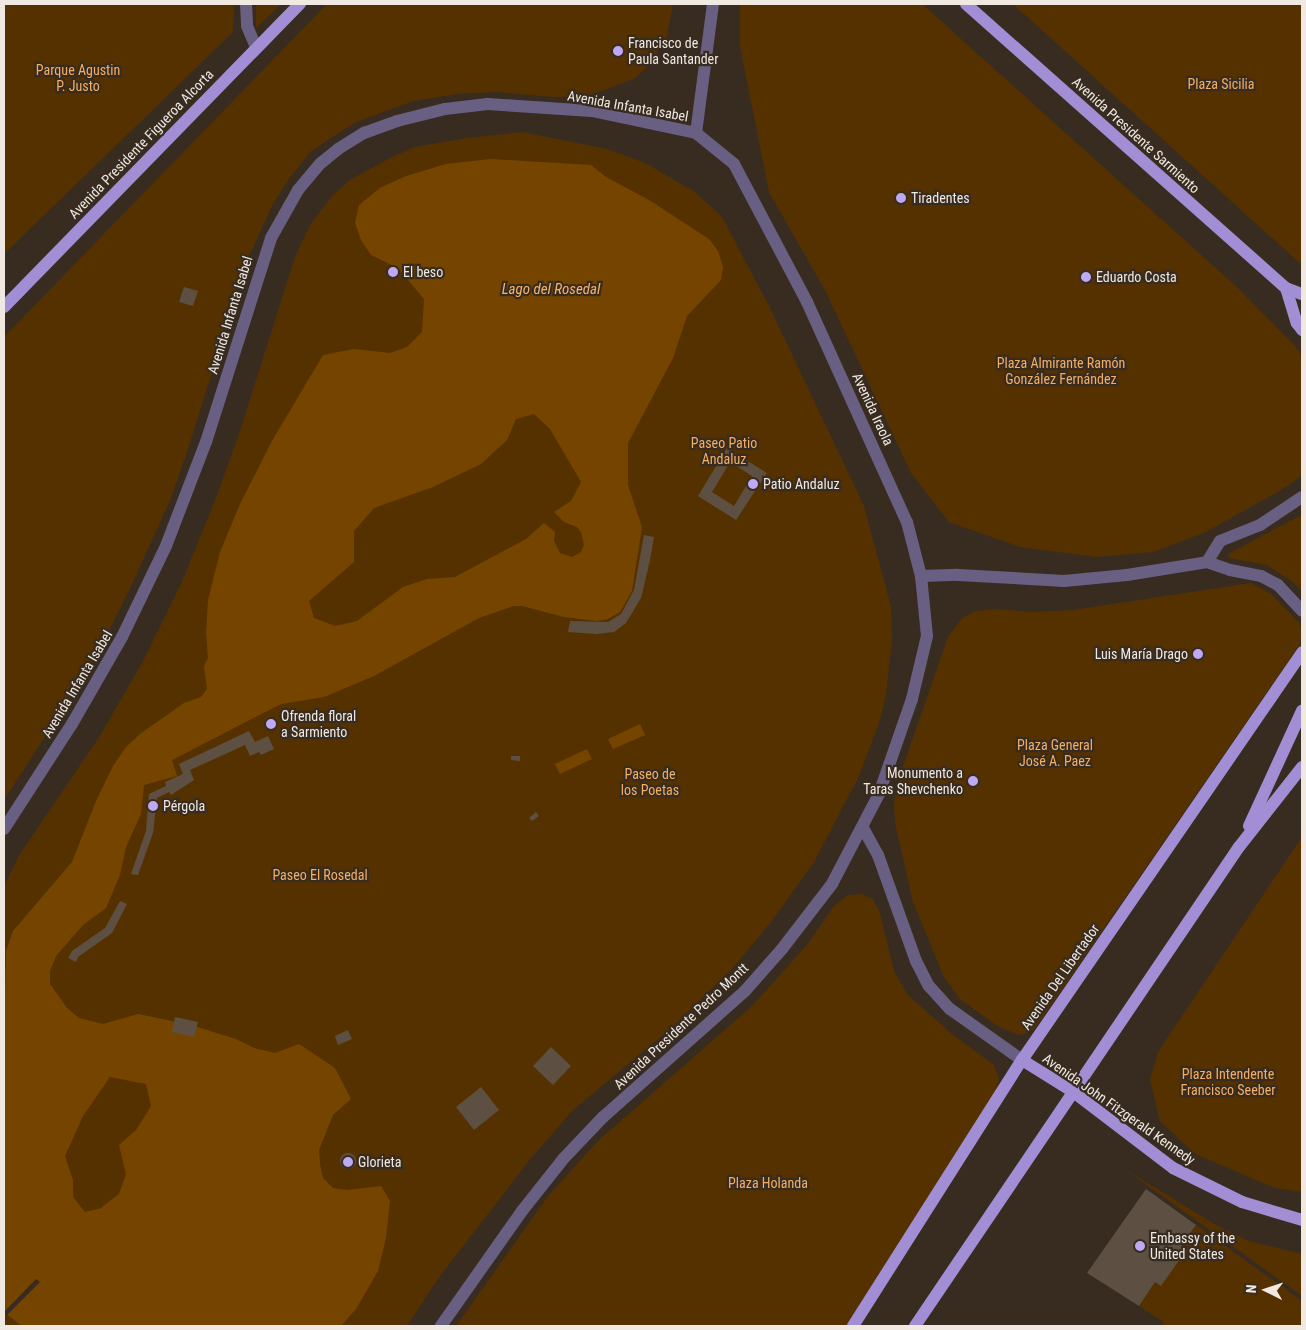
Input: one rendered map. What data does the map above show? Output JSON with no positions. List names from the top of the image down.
{
  "streets": {
    "main road": [
      "Avenida Presidente Sarmiento",
      "Avenida Presidente Figueroa Alcorta",
      "Avenida Del Libertador",
      "Avenida John Fitzgerald Kennedy"
    ],
    "street": ["Avenida Infanta Isabel", "Avenida Iraola", "Avenida Presidente Pedro Montt"]
  },
  "crossings": [
    ["Avenida Infanta Isabel", "Avenida Iraola"],
    ["Avenida Iraola", "Avenida Presidente Pedro Montt"],
    ["Avenida Del Libertador", "Avenida John Fitzgerald Kennedy"],
    ["Avenida Presidente Pedro Montt", "Avenida John Fitzgerald Kennedy"]
  ],
  "water": ["Lago del Rosedal"],
  "parks": [
    "Parque Agustin P. Justo",
    "Plaza Sicilia",
    "Plaza Almirante Ramón González Fernández",
    "Paseo Patio Andaluz",
    "Plaza General José A. Paez",
    "Paseo de los Poetas",
    "Paseo El Rosedal",
    "Plaza Intendente Francisco Seeber",
    "Plaza Holanda"
  ],
  "places": [
    "Francisco de Paula Santander",
    "Tiradentes",
    "El beso",
    "Eduardo Costa",
    "Patio Andaluz",
    "Luis María Drago",
    "Ofrenda floral a Sarmiento",
    "Monumento a Taras Shevchenko",
    "Pérgola",
    "Glorieta",
    "Embassy of the United States"
  ],
  "north": "left"
}
